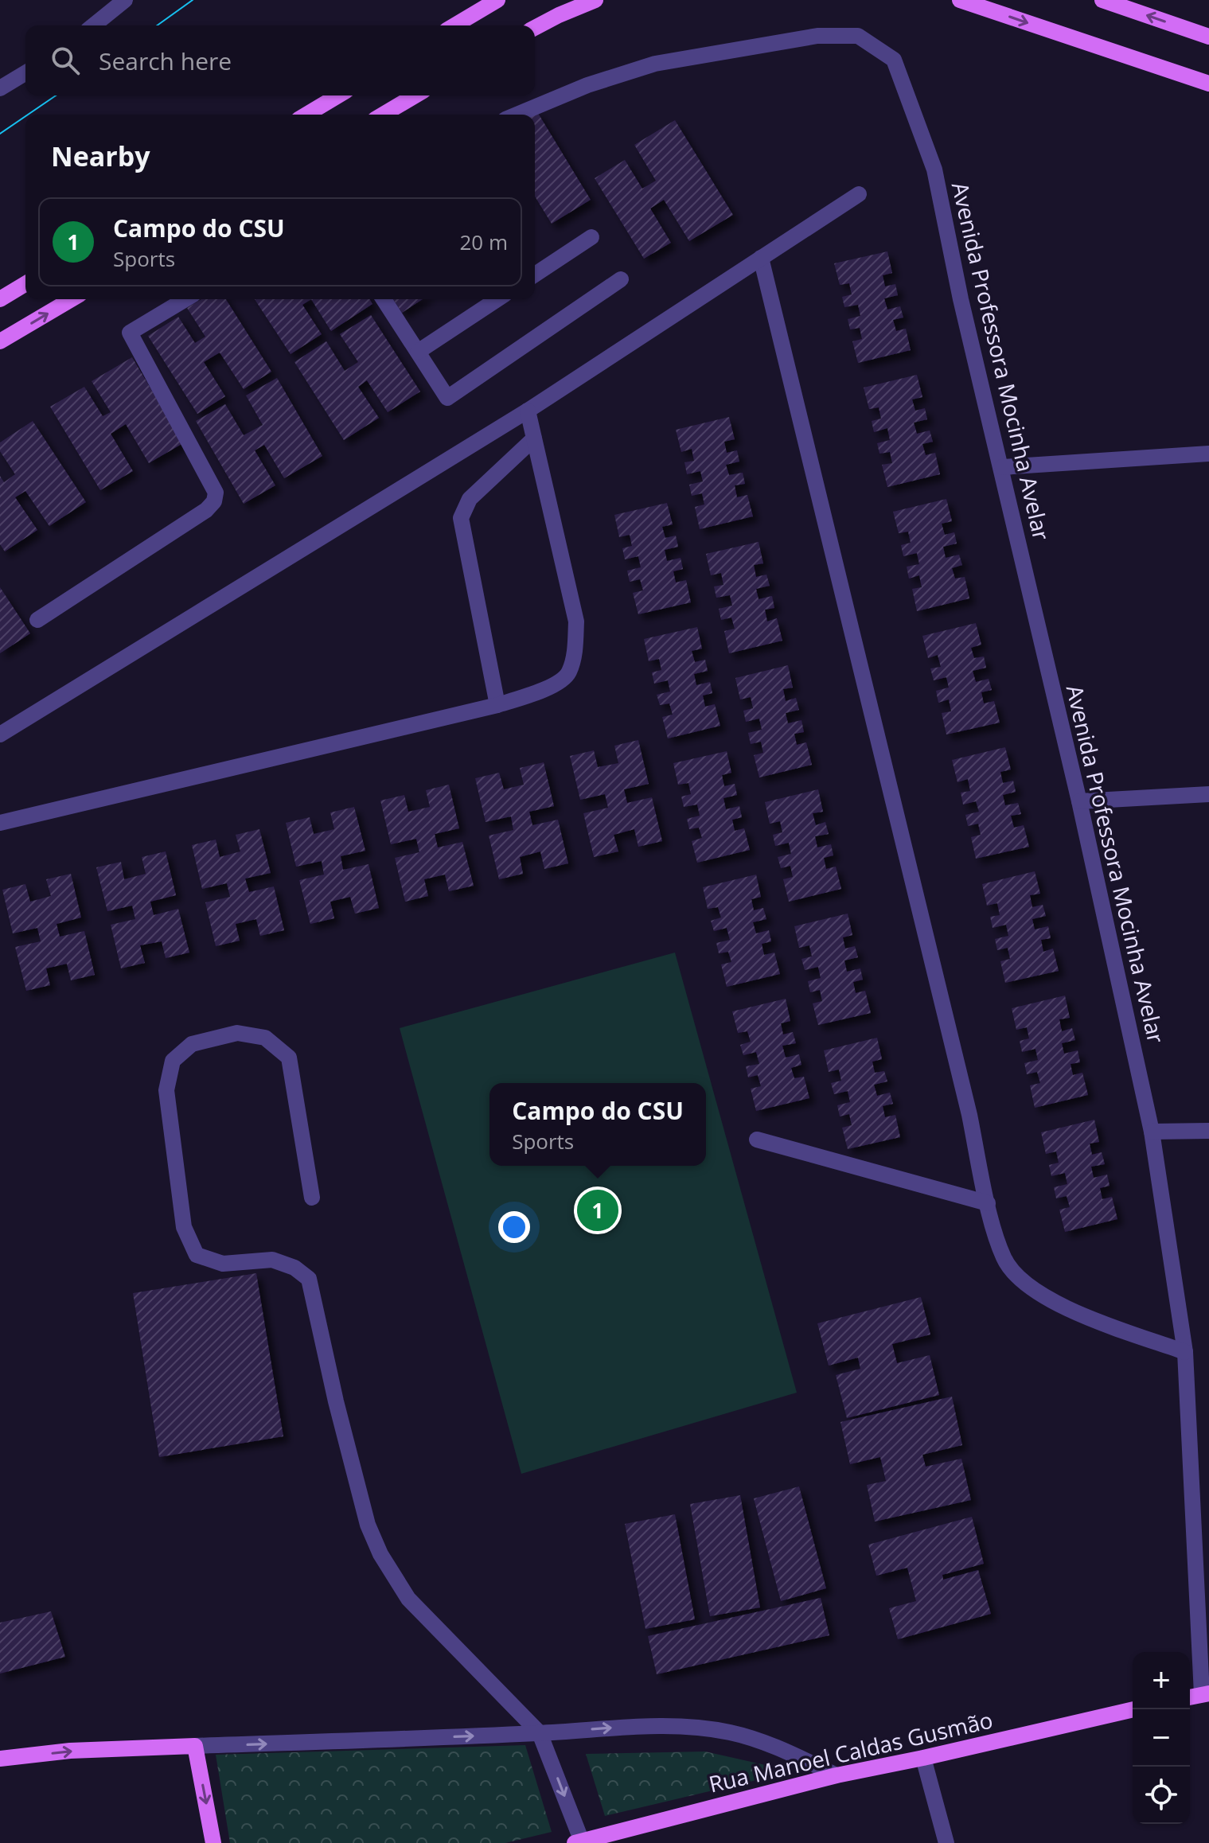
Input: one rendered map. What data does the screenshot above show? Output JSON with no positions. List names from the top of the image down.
{
  "streets": {
    "main road": ["Rua Manoel Caldas Gusmão"],
    "street": ["Avenida Professora Mocinha Avelar"]
  },
  "page": {
    "search": "Search here",
    "heading": "Nearby",
    "list": [
      {
        "mark": "1",
        "name": "Campo do CSU",
        "note": "Sports",
        "value": "20 m"
      }
    ],
    "popup": ["Campo do CSU", "Sports"],
    "pins": "1",
    "map_buttons": ["+", "−"]
  }
}
